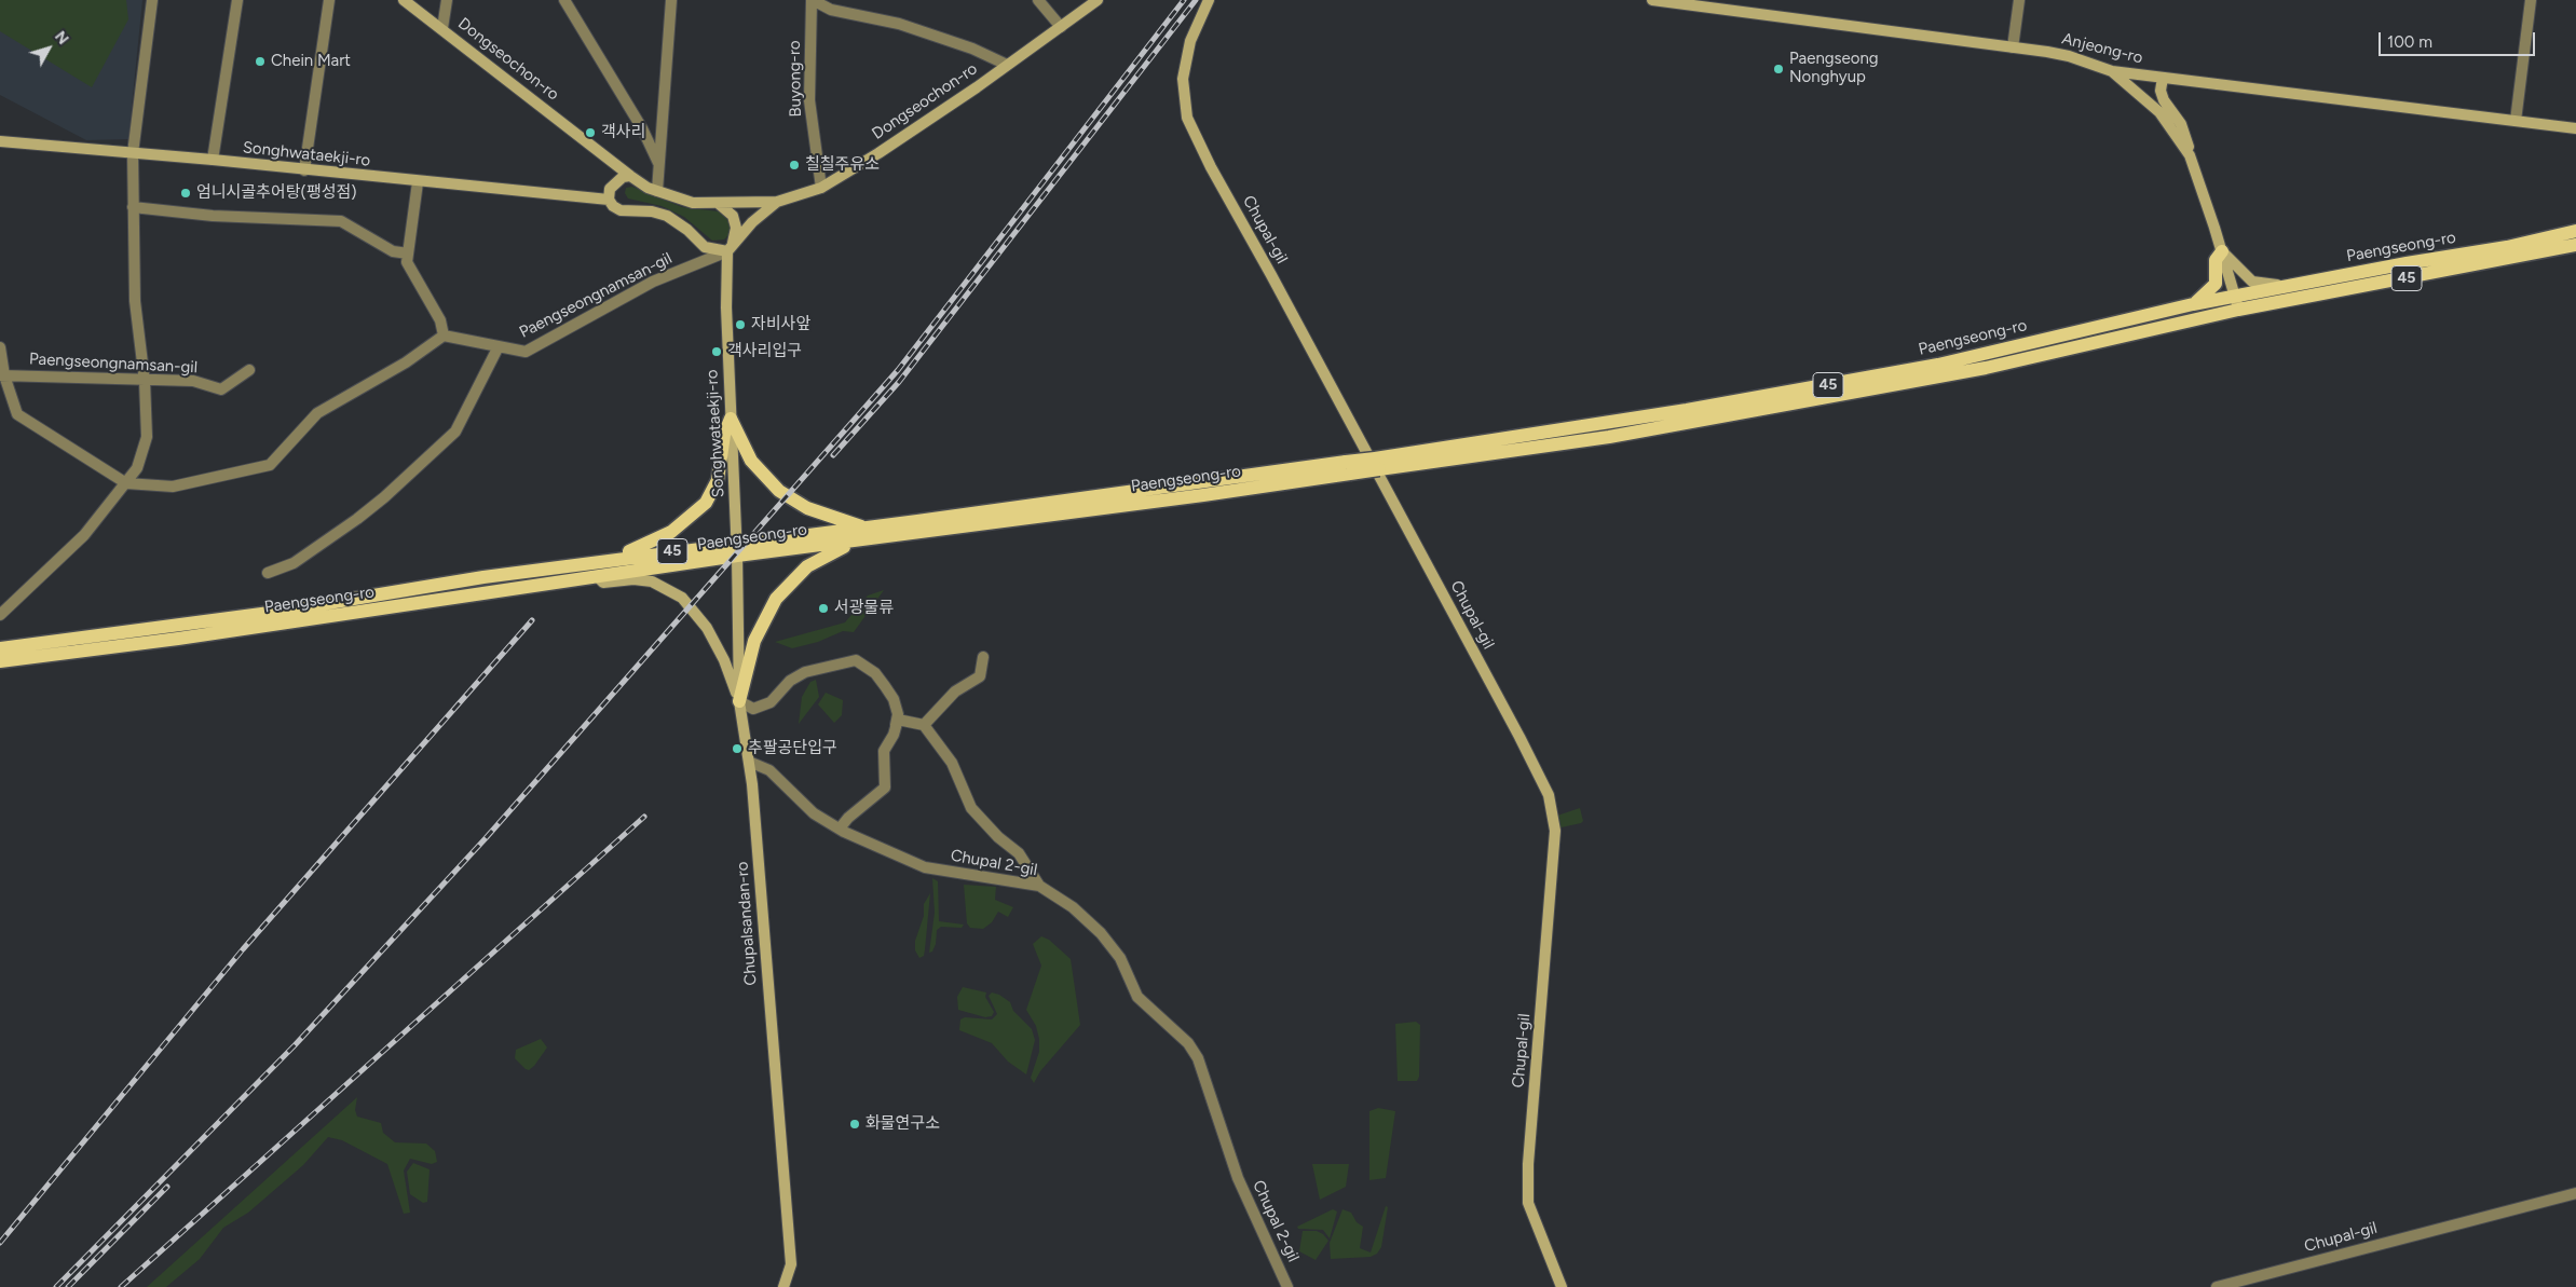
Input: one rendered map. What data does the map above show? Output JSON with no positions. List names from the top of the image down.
{
  "streets": {
    "main road": ["Paengseong-ro", "45"],
    "street": [
      "Anjeong-ro",
      "Dongseochon-ro",
      "Buyong-ro",
      "Songhwataekji-ro",
      "Chupal-gil",
      "Paengseongnamsan-gil",
      "Chupal 2-gil",
      "Chupalsandan-ro"
    ]
  },
  "crossings": [
    ["Dongseochon-ro", "Buyong-ro"],
    ["Songhwataekji-ro", "Paengseong-ro"],
    ["Songhwataekji-ro", "Paengseongnamsan-gil"],
    ["Songhwataekji-ro", "Chupalsandan-ro"],
    ["Paengseong-ro", "45"],
    ["Paengseong-ro", "Chupalsandan-ro"],
    ["Chupal 2-gil", "Chupalsandan-ro"]
  ],
  "places": [
    "Chein Mart",
    "Paengseong Nonghyup",
    "객사리",
    "칠칠주유소",
    "엄니시골추어탕(팽성점)",
    "자비사앞",
    "객사리입구",
    "서광물류",
    "추팔공단입구",
    "화물연구소"
  ],
  "scale_bar": "100 m",
  "north": "top right"
}
